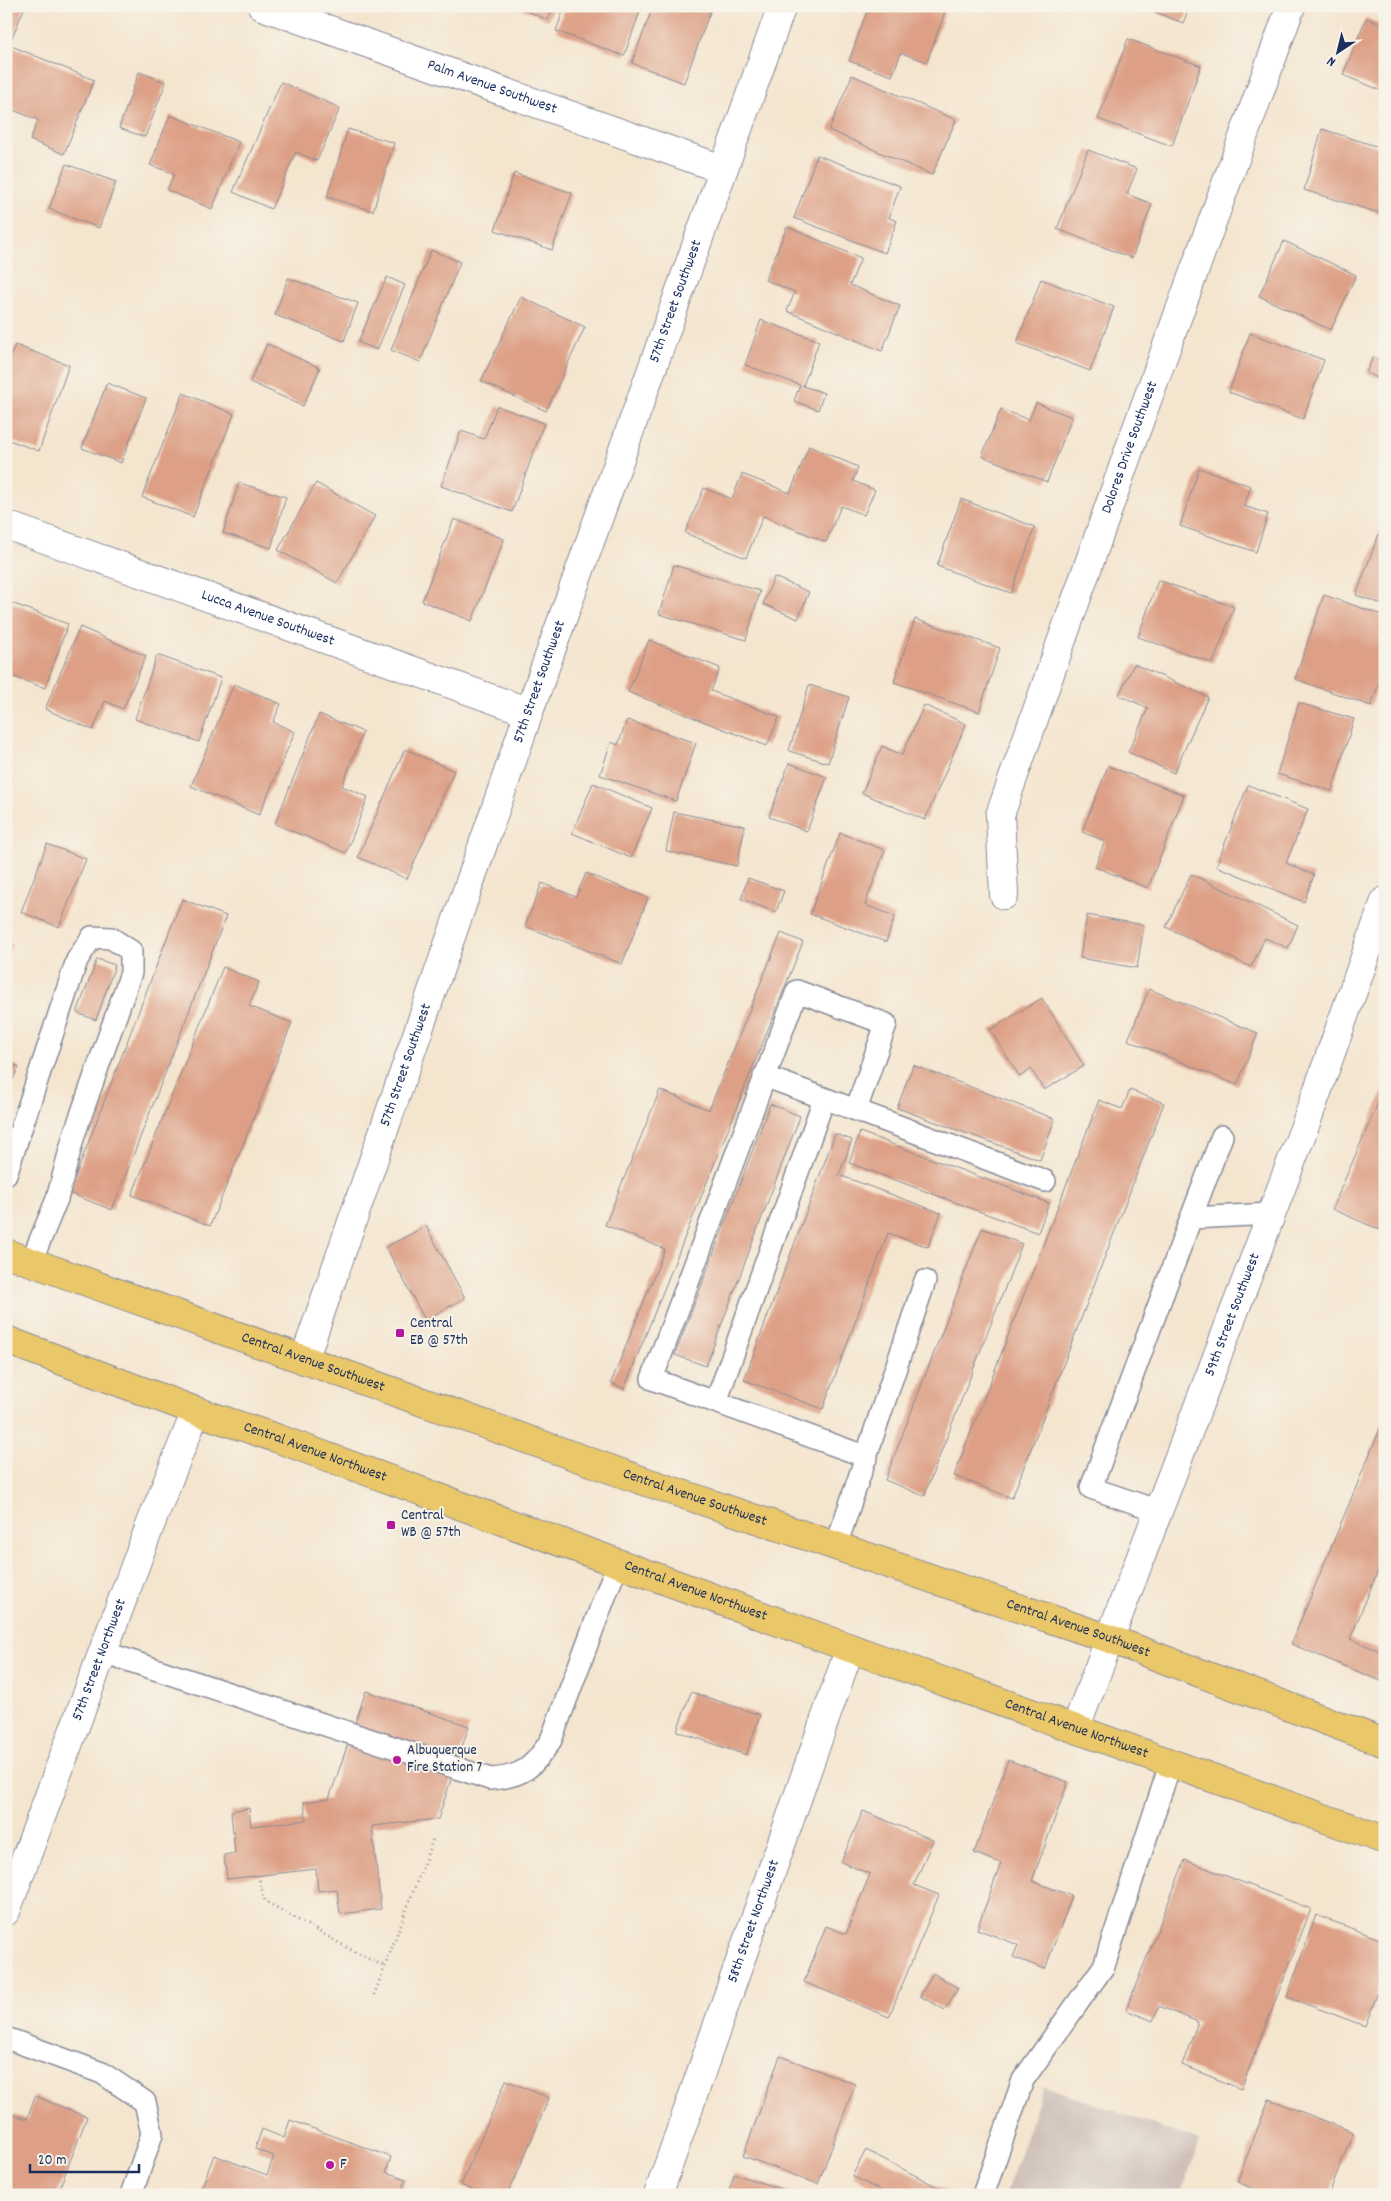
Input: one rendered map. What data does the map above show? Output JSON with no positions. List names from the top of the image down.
{
  "streets": {
    "main road": ["Central Avenue Southwest", "Central Avenue Northwest"],
    "street": [
      "Palm Avenue Southwest",
      "57th Street Southwest",
      "Dolores Drive Southwest",
      "Lucca Avenue Southwest",
      "59th Street Southwest",
      "57th Street Northwest",
      "58th Street Northwest"
    ]
  },
  "crossings": [
    ["Palm Avenue Southwest", "57th Street Southwest"],
    ["57th Street Southwest", "Lucca Avenue Southwest"],
    ["57th Street Southwest", "Central Avenue Southwest"],
    ["59th Street Southwest", "Central Avenue Southwest"],
    ["59th Street Southwest", "Central Avenue Northwest"],
    ["Central Avenue Northwest", "57th Street Northwest"],
    ["Central Avenue Northwest", "58th Street Northwest"]
  ],
  "places": {
    "transit": ["Central EB @ 57th", "Central WB @ 57th"],
    "other": ["Albuquerque Fire Station 7", "F"]
  },
  "scale_bar": "20 m",
  "north": "bottom left"
}
